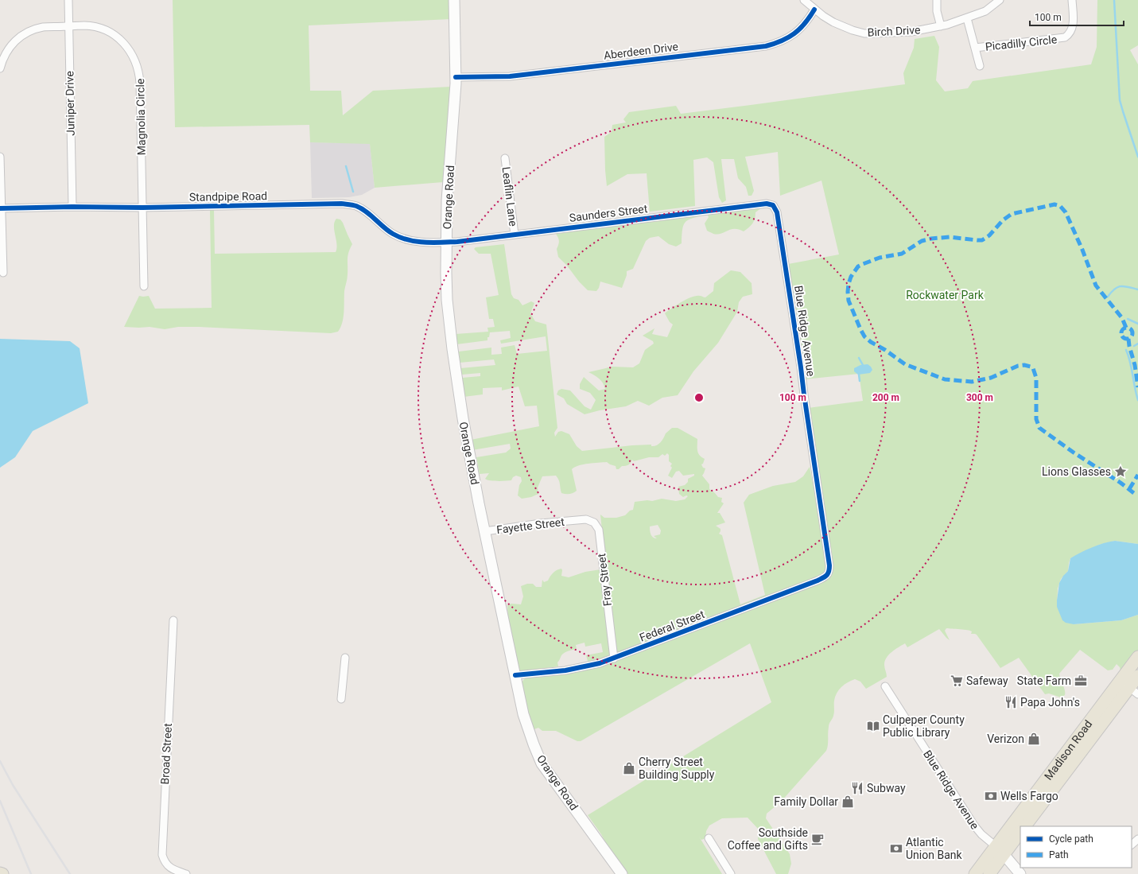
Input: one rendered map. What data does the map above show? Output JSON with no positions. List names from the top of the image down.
{
  "streets": {
    "main road": ["Orange Road", "Madison Road"],
    "street": [
      "Birch Drive",
      "Picadilly Circle",
      "Aberdeen Drive",
      "Juniper Drive",
      "Magnolia Circle",
      "Standpipe Road",
      "Leaflin Lane",
      "Saunders Street",
      "Blue Ridge Avenue",
      "Fayette Street",
      "Fray Street",
      "Federal Street",
      "Broad Street"
    ]
  },
  "crossings": [
    ["Birch Drive", "Aberdeen Drive"],
    ["Aberdeen Drive", "Orange Road"],
    ["Juniper Drive", "Magnolia Circle"],
    ["Juniper Drive", "Standpipe Road"],
    ["Magnolia Circle", "Standpipe Road"],
    ["Standpipe Road", "Orange Road"],
    ["Standpipe Road", "Saunders Street"],
    ["Leaflin Lane", "Saunders Street"],
    ["Orange Road", "Saunders Street"],
    ["Orange Road", "Fayette Street"],
    ["Orange Road", "Federal Street"],
    ["Saunders Street", "Blue Ridge Avenue"],
    ["Blue Ridge Avenue", "Federal Street"],
    ["Blue Ridge Avenue", "Madison Road"],
    ["Fayette Street", "Fray Street"],
    ["Fray Street", "Federal Street"]
  ],
  "parks": ["Rockwater Park"],
  "places": {
    "place": ["Lions Glasses"],
    "supermarket": ["Safeway"],
    "office": ["State Farm"],
    "restaurant": ["Papa John's", "Subway"],
    "library": ["Culpeper County Public Library"],
    "shop": ["Verizon", "Cherry Street Building Supply", "Family Dollar"],
    "bank": ["Wells Fargo", "Atlantic Union Bank"],
    "cafe": ["Southside Coffee and Gifts"]
  },
  "legend": ["Cycle path", "Path"],
  "scale_bar": "100 m",
  "rings": ["100 m", "200 m", "300 m"]
}
